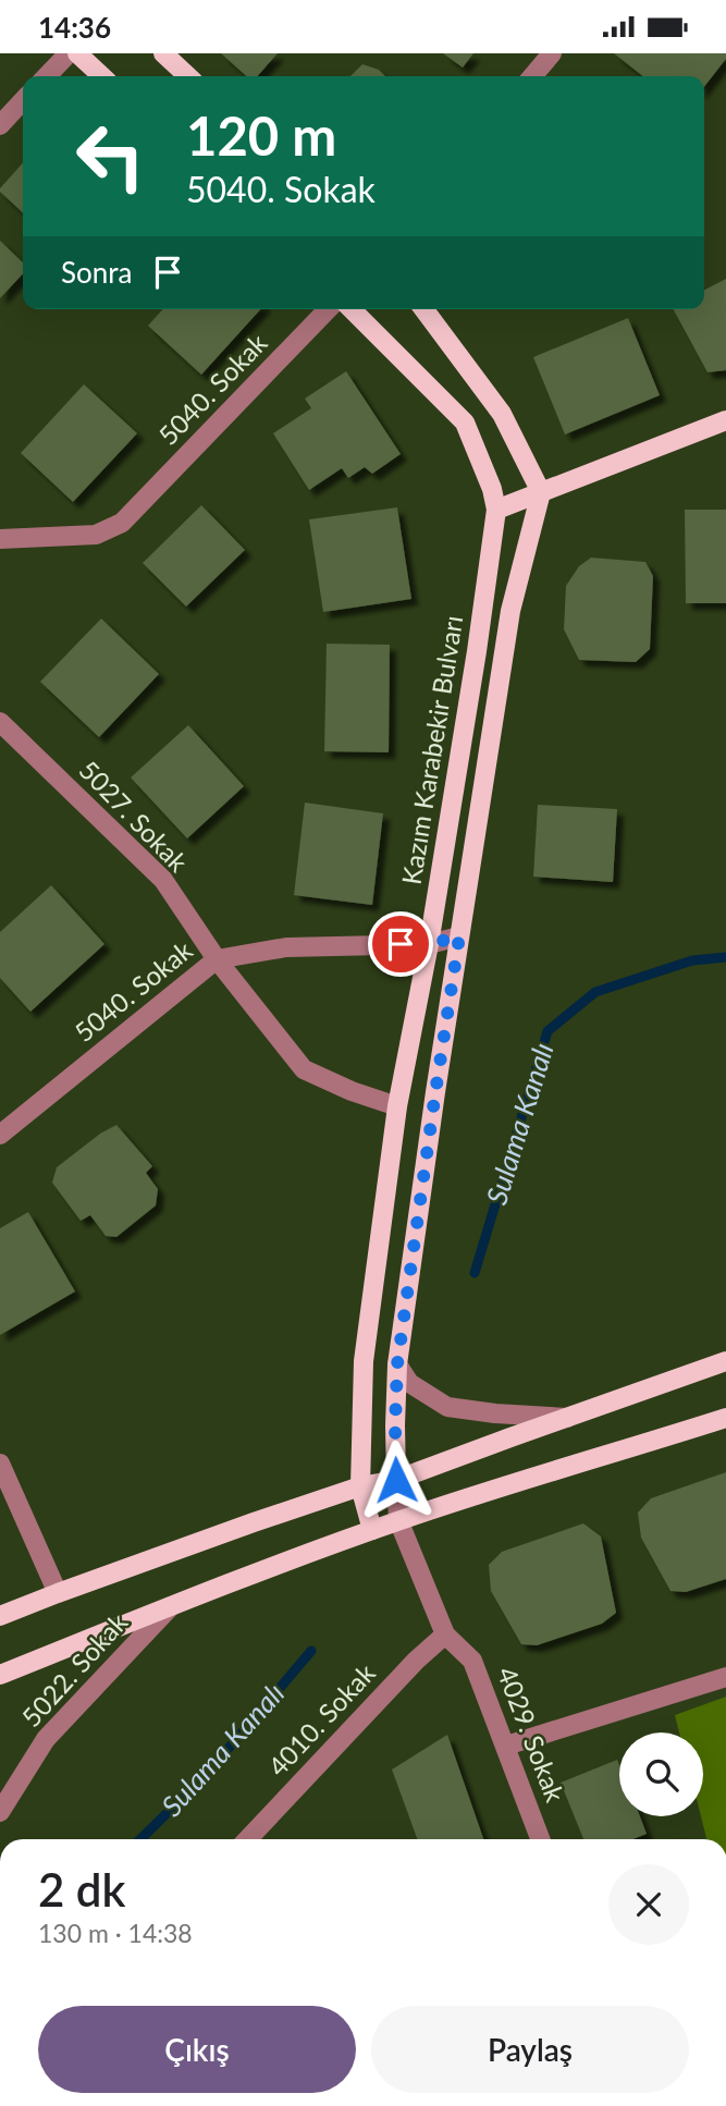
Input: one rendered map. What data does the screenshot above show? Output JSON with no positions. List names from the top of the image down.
{
  "streets": {
    "main road": ["Kazım Karabekir Bulvarı"],
    "street": [
      "5040. Sokak",
      "5027. Sokak",
      "5022. Sokak",
      "4010. Sokak",
      "4029. Sokak"
    ]
  },
  "crossings": [
    ["5040. Sokak", "Kazım Karabekir Bulvarı"],
    ["5040. Sokak", "5027. Sokak"],
    ["Kazım Karabekir Bulvarı", "5027. Sokak"],
    ["Kazım Karabekir Bulvarı", "4029. Sokak"],
    ["4010. Sokak", "4029. Sokak"]
  ],
  "water": ["Sulama Kanalı"],
  "page": {
    "status": "14:36",
    "turn": ["120 m", "5040. Sokak"],
    "then": "Sonra",
    "heading": ["2 dk", "130 m · 14:38"],
    "buttons": ["Çıkış", "Paylaş"]
  }
}
